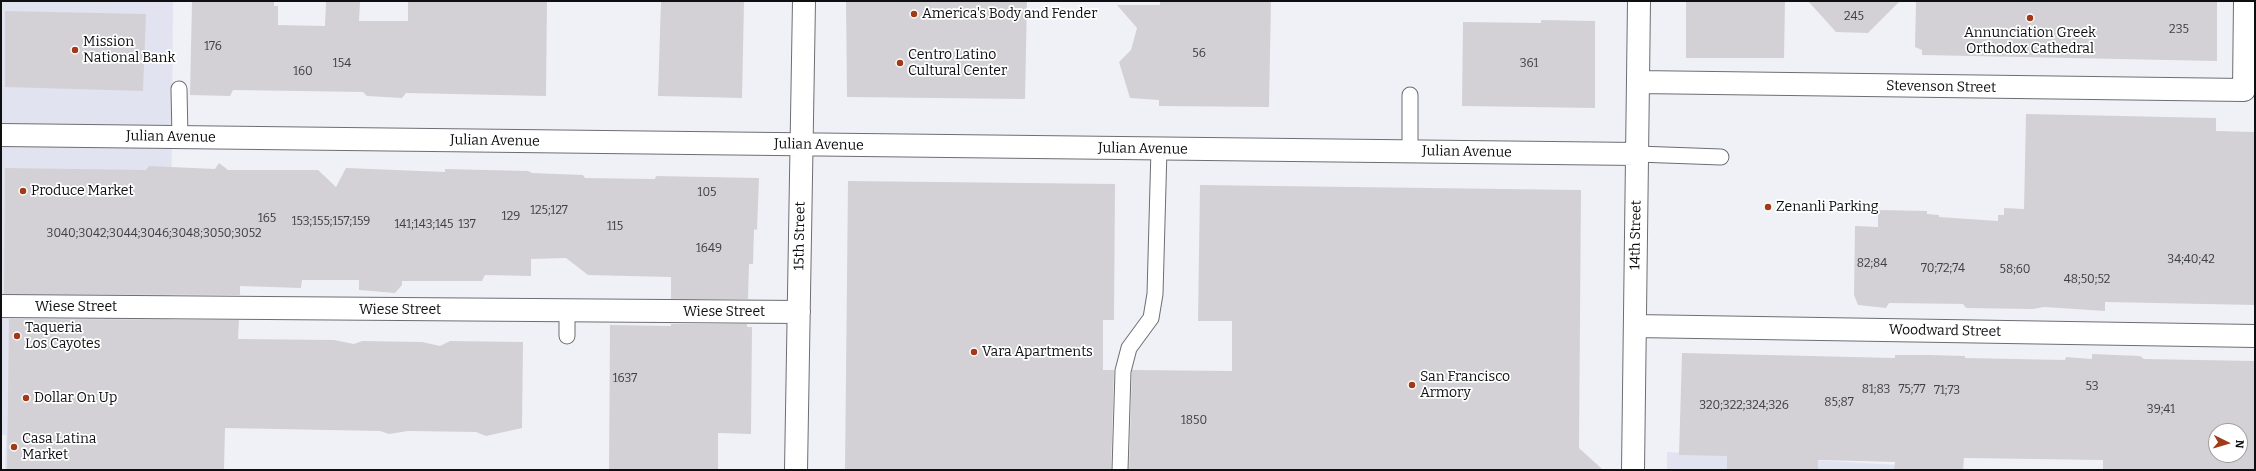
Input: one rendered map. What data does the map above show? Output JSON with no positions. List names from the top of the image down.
{
  "streets": {
    "street": [
      "Stevenson Street",
      "Julian Avenue",
      "14th Street",
      "15th Street",
      "Wiese Street",
      "Woodward Street"
    ]
  },
  "crossings": [
    ["Stevenson Street", "14th Street"],
    ["Julian Avenue", "14th Street"],
    ["Julian Avenue", "15th Street"],
    ["14th Street", "Woodward Street"],
    ["15th Street", "Wiese Street"]
  ],
  "places": [
    "America's Body and Fender",
    "Annunciation Greek Orthodox Cathedral",
    "Mission National Bank",
    "Centro Latino Cultural Center",
    "Produce Market",
    "Zenanli Parking",
    "Taqueria Los Cayotes",
    "Vara Apartments",
    "San Francisco Armory",
    "Dollar On Up",
    "Casa Latina Market"
  ],
  "house_numbers": [
    "245",
    "235",
    "176",
    "56",
    "154",
    "361",
    "160",
    "105",
    "125;127",
    "129",
    "165",
    "153;155;157;159",
    "141;143;145",
    "137",
    "115",
    "3040;3042;3044;3046;3048;3050;3052",
    "1649",
    "34;40;42",
    "82;84",
    "70;72;74",
    "58;60",
    "48;50;52",
    "1637",
    "53",
    "81;83",
    "75;77",
    "71;73",
    "85;87",
    "320;322;324;326",
    "39;41",
    "1850"
  ],
  "north": "right"
}
